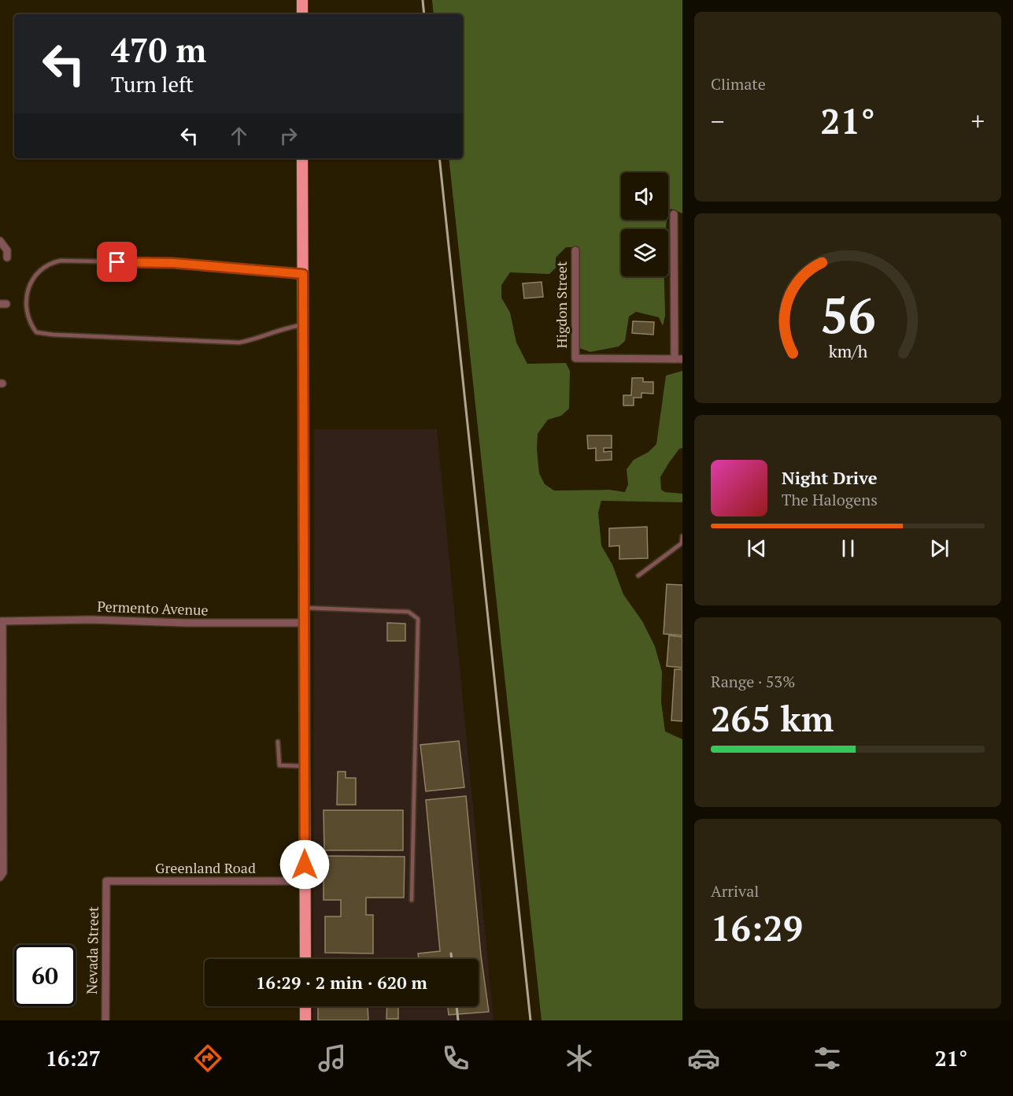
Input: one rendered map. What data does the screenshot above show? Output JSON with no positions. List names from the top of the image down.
{
  "streets": {
    "street": [
      "Higdon Street",
      "Permento Avenue",
      "Greenland Road",
      "Nevada Street"
    ]
  },
  "crossings": [
    ["Greenland Road", "Nevada Street"]
  ],
  "page": {
    "tile": [
      "Climate",
      ["Range · 53%", "265 km"],
      ["Arrival", "16:29"]
    ],
    "turn": ["470 m", "Turn left"],
    "heat": ["−", "21°", "+"],
    "song": ["Night Drive", "The Halogens"],
    "limit": "60",
    "trip": "16:29 · 2 min · 620 m",
    "tabs": ["16:27", "21°"],
    "gauge": ["56", "km/h"]
  }
}
